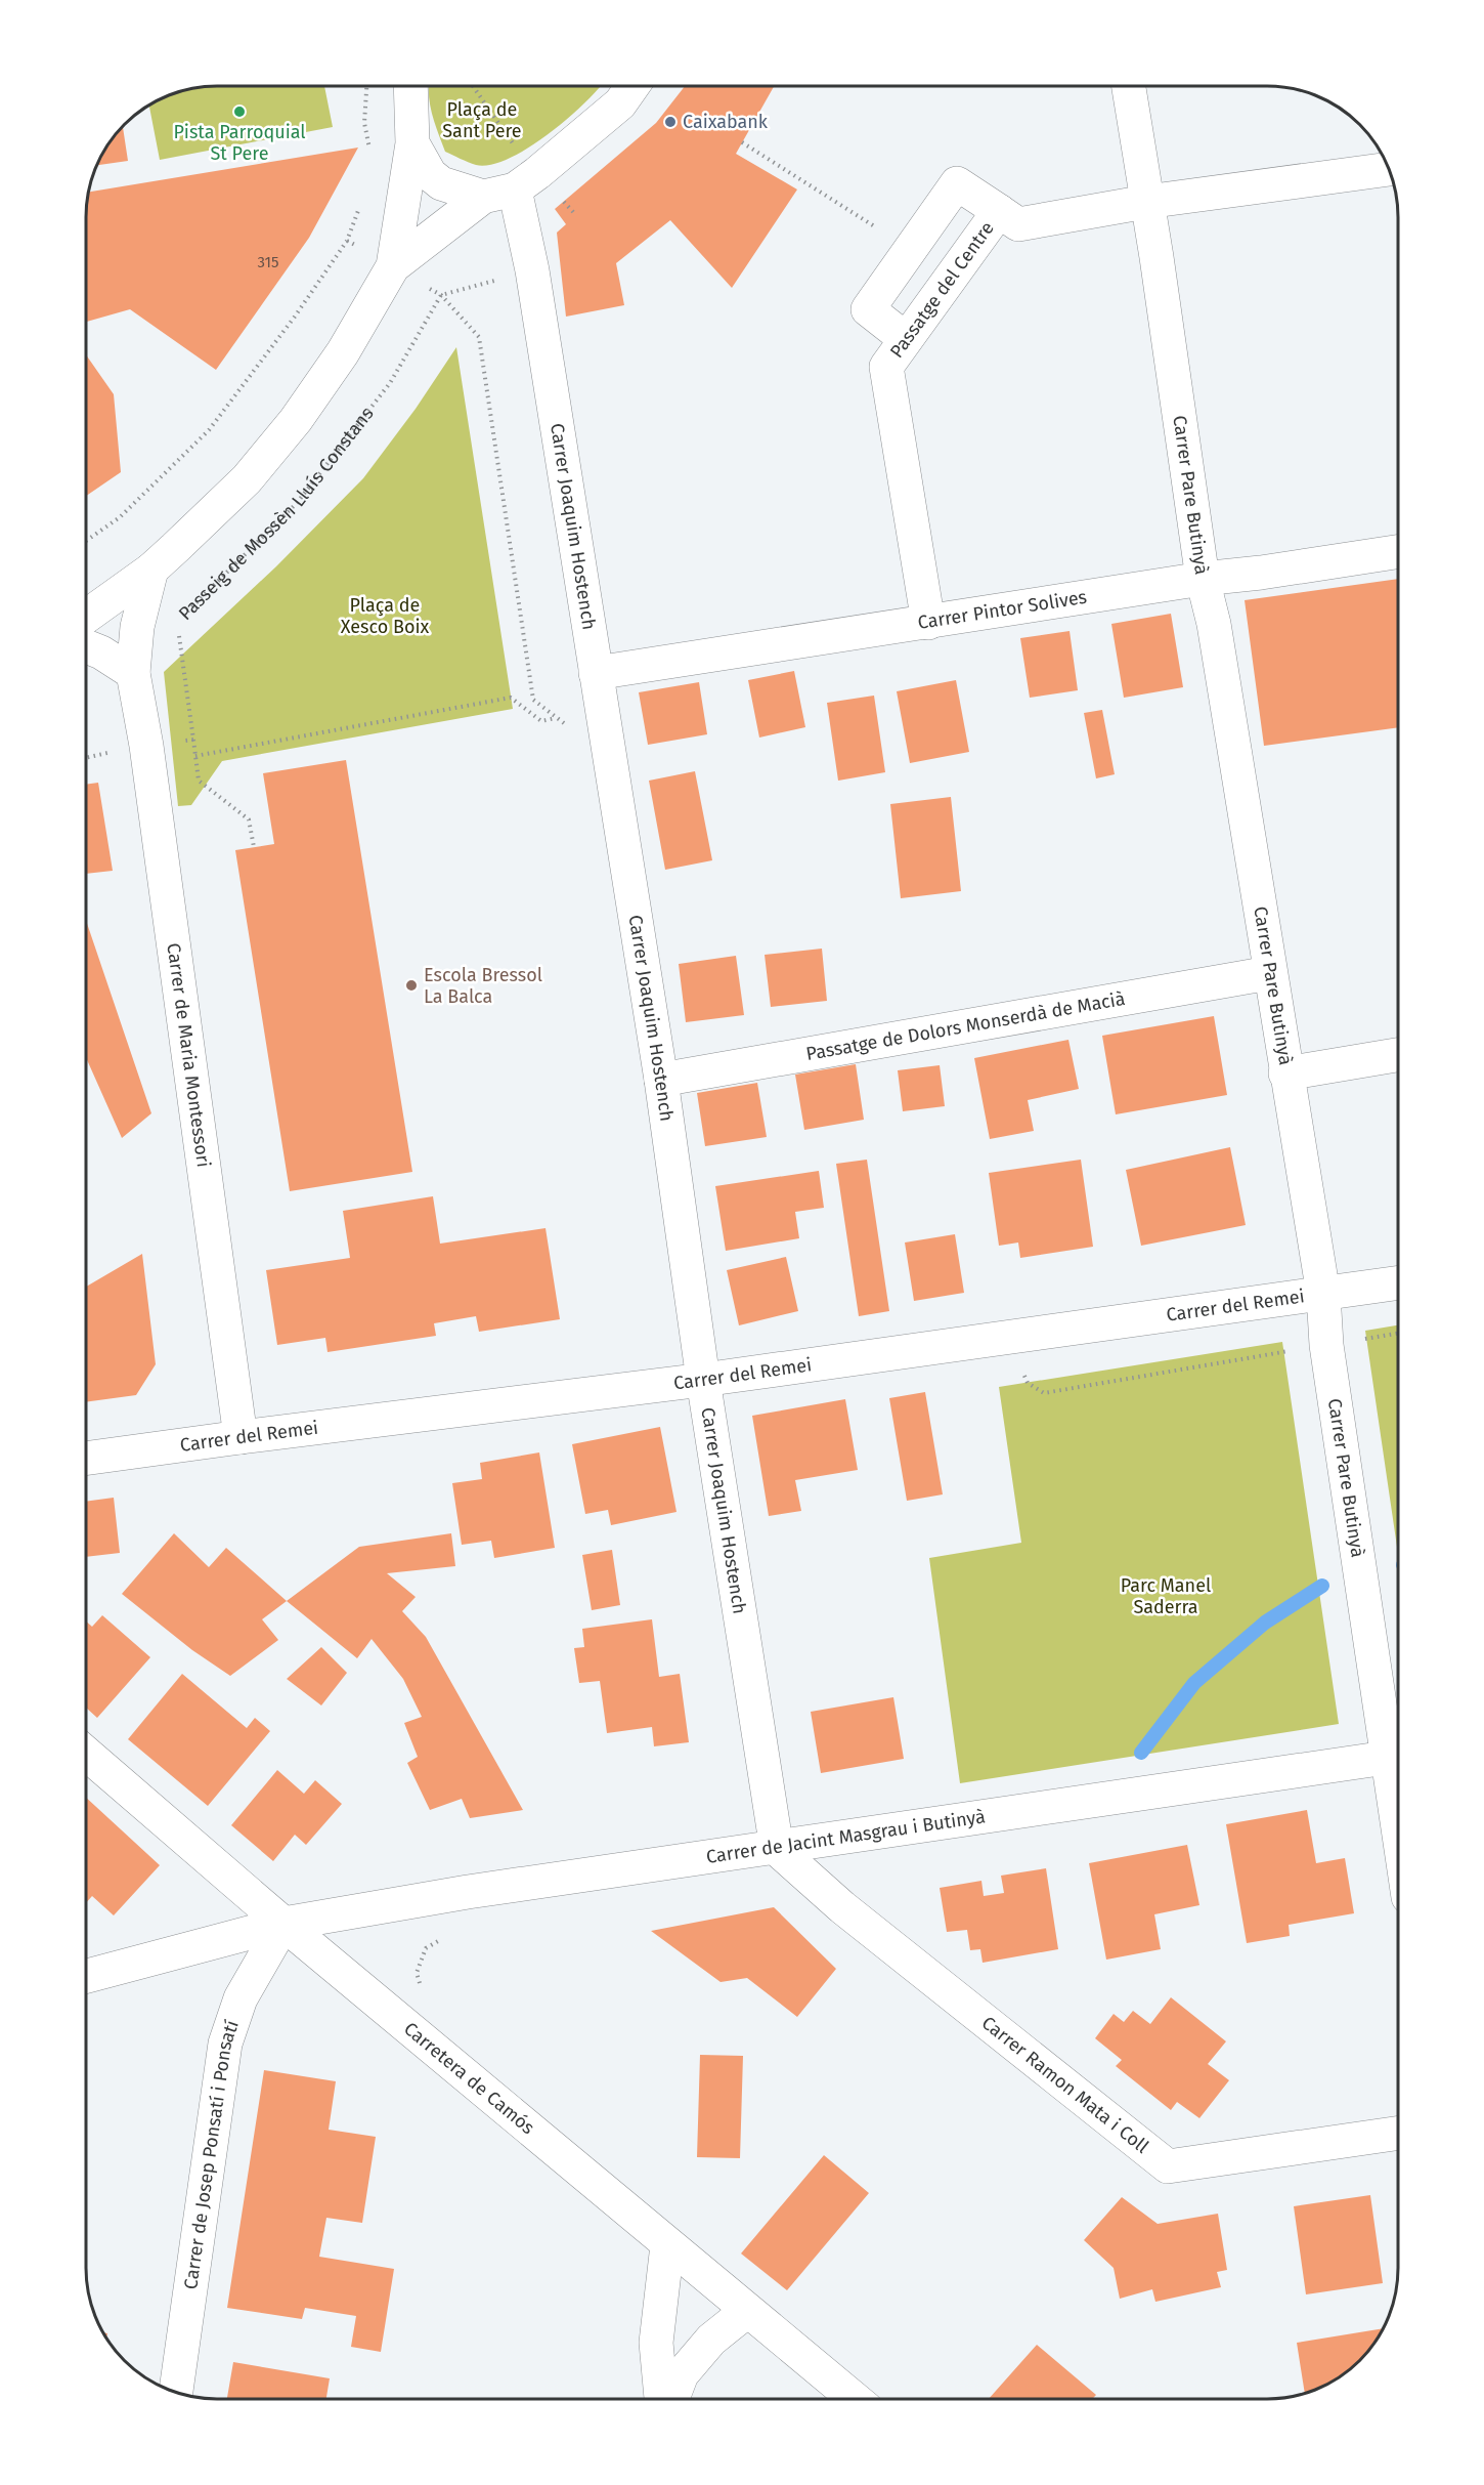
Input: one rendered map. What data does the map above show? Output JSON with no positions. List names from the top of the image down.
{
  "streets": {
    "street": [
      "Passatge del Centre",
      "Carrer Pare Butinyà",
      "Carrer Joaquim Hostench",
      "Carrer Pintor Solives",
      "Passatge de Dolors Monserdà de Macià",
      "Carrer de Maria Montessori",
      "Carrer del Remei",
      "Carrer de Jacint Masgrau i Butinyà",
      "Carretera de Camós",
      "Carrer Ramon Mata i Coll",
      "Carrer de Josep Ponsatí i Ponsatí"
    ],
    "path": ["Passeig de Mossèn Lluís Constans"]
  },
  "crossings": [
    ["Passatge del Centre", "Carrer Pare Butinyà"],
    ["Passatge del Centre", "Carrer Pintor Solives"],
    ["Carrer Pare Butinyà", "Carrer Pintor Solives"],
    ["Carrer Pare Butinyà", "Passatge de Dolors Monserdà de Macià"],
    ["Carrer Pare Butinyà", "Carrer del Remei"],
    ["Carrer Pare Butinyà", "Carrer de Jacint Masgrau i Butinyà"],
    ["Carrer Joaquim Hostench", "Carrer Pintor Solives"],
    ["Carrer Joaquim Hostench", "Passatge de Dolors Monserdà de Macià"],
    ["Carrer Joaquim Hostench", "Carrer del Remei"],
    ["Carrer Joaquim Hostench", "Carrer de Jacint Masgrau i Butinyà"],
    ["Carrer Joaquim Hostench", "Carrer Ramon Mata i Coll"],
    ["Carrer de Maria Montessori", "Carrer del Remei"],
    ["Carrer de Jacint Masgrau i Butinyà", "Carretera de Camós"],
    ["Carrer de Jacint Masgrau i Butinyà", "Carrer Ramon Mata i Coll"],
    ["Carrer de Jacint Masgrau i Butinyà", "Carrer de Josep Ponsatí i Ponsatí"],
    ["Carretera de Camós", "Carrer de Josep Ponsatí i Ponsatí"]
  ],
  "parks": ["Plaça de Sant Pere", "Plaça de Xesco Boix", "Parc Manel Saderra"],
  "places": ["Pista Parroquial St Pere", "Caixabank", "Escola Bressol La Balca"],
  "house_numbers": ["315"]
}
